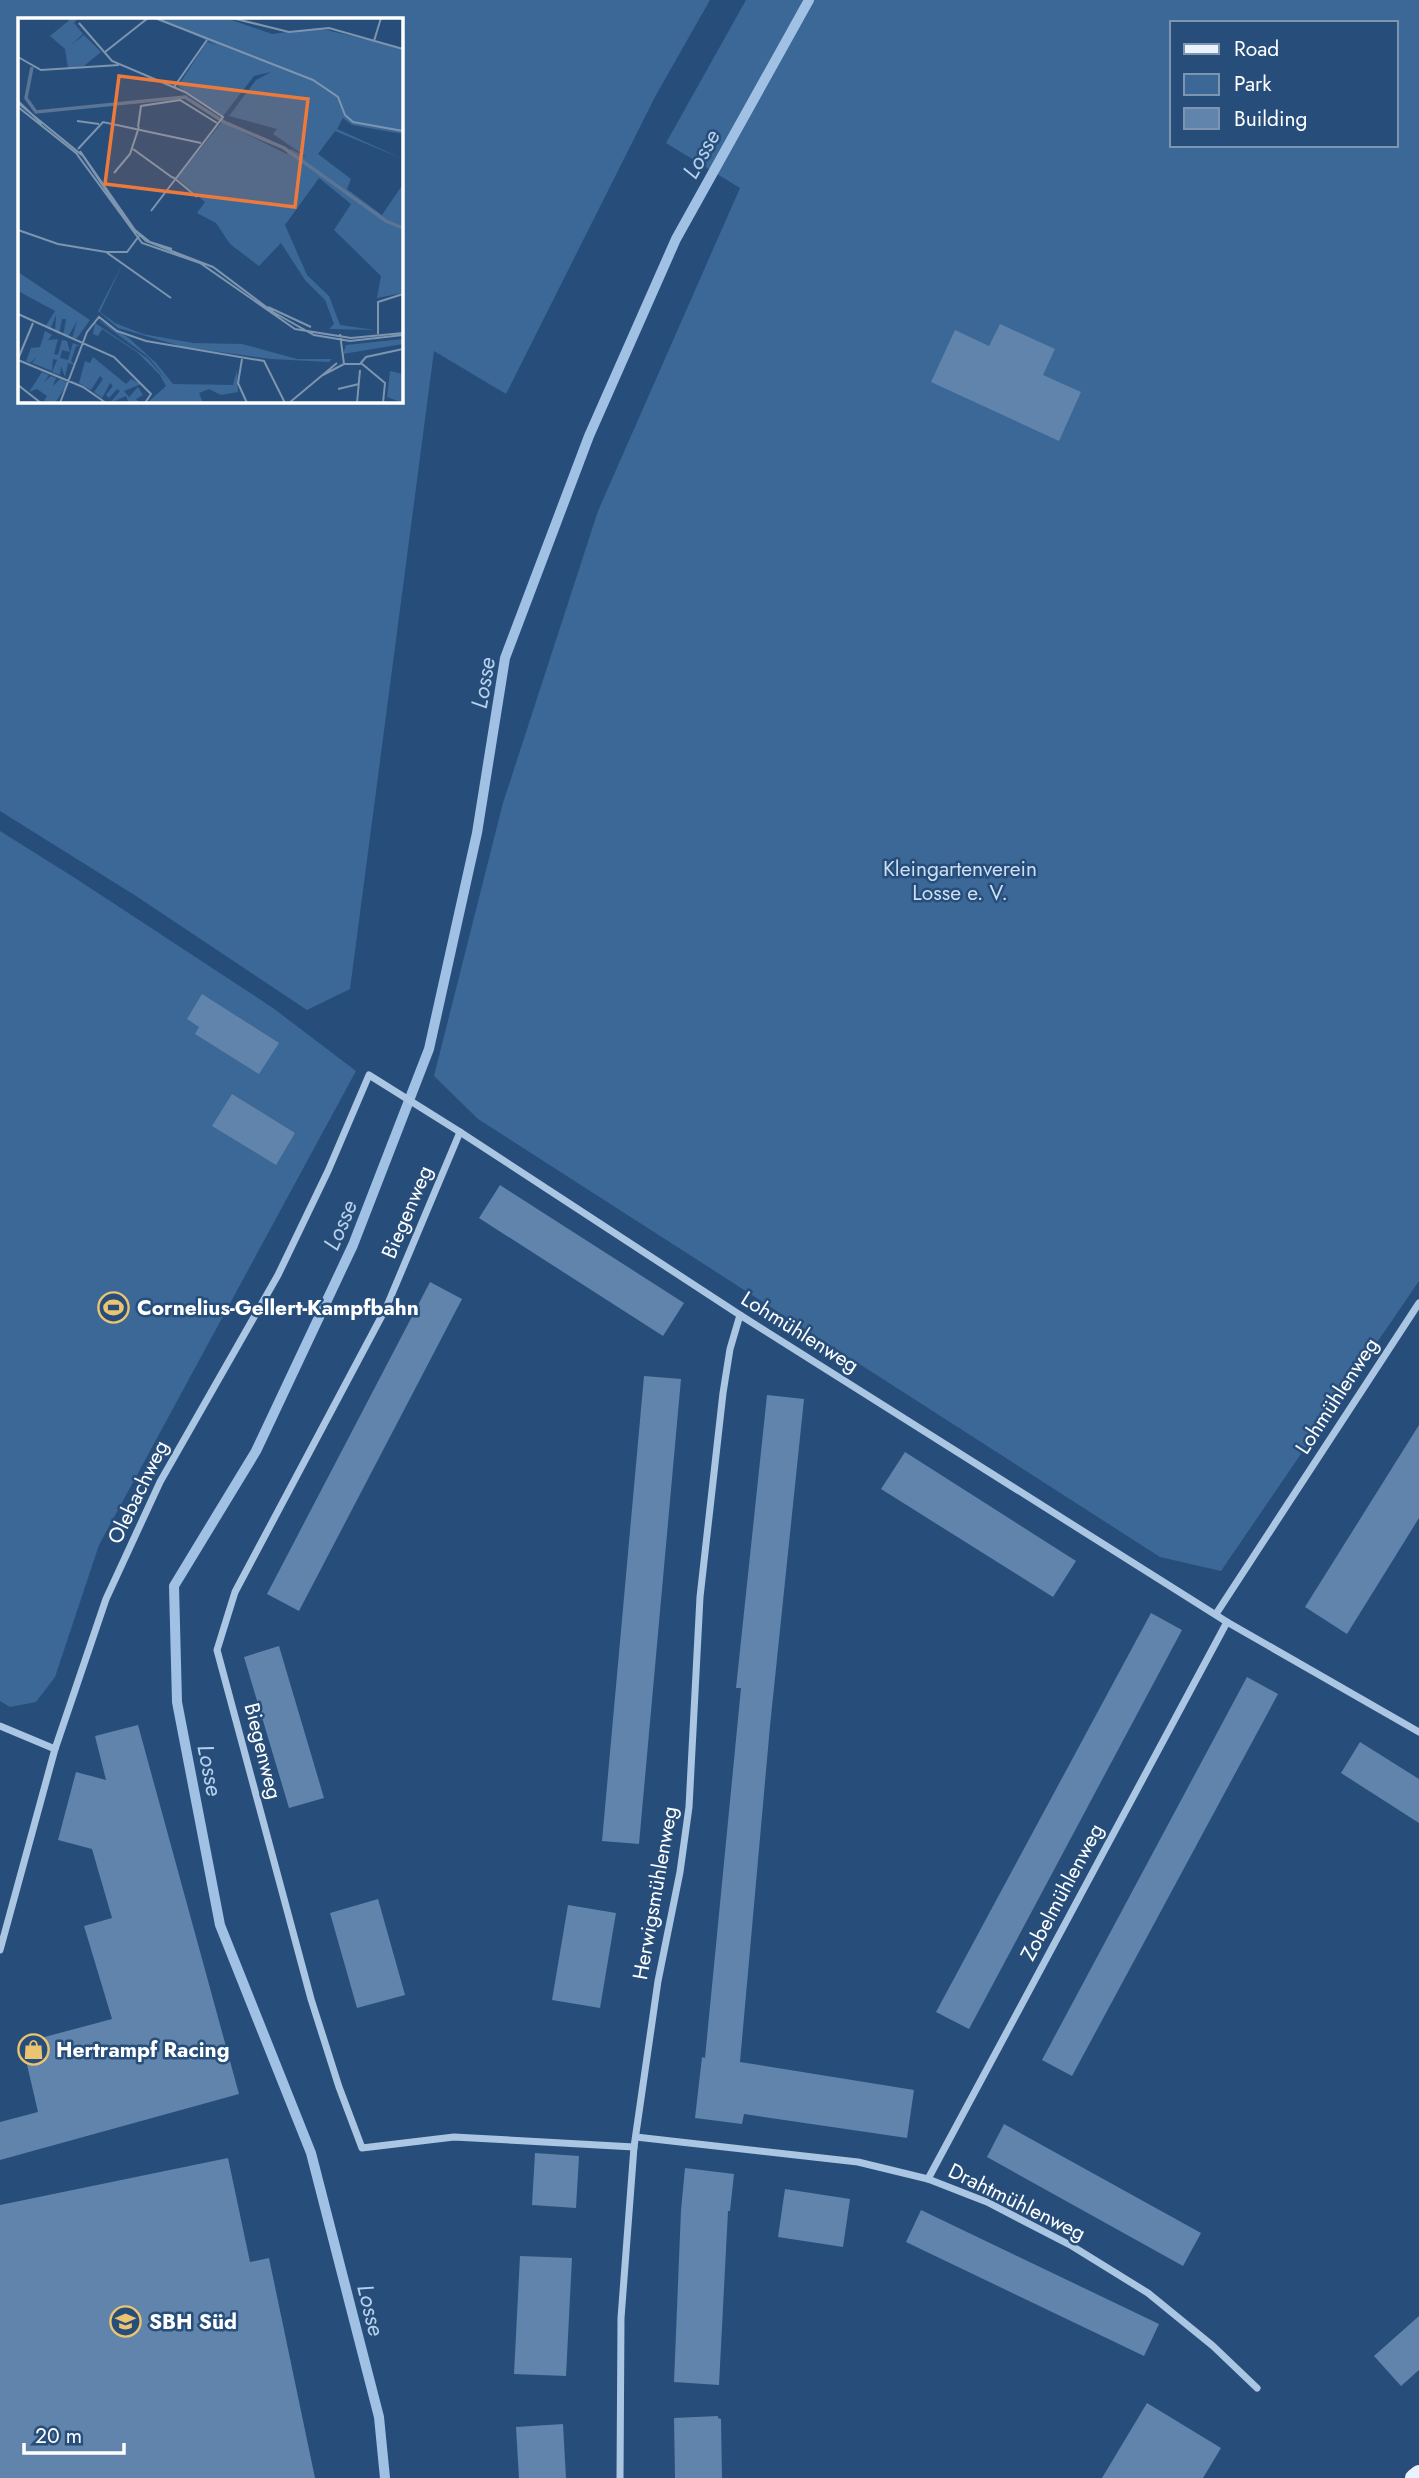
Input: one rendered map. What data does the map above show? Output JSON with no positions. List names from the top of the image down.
{
  "streets": {
    "street": [
      "Biegenweg",
      "Lohmühlenweg",
      "Olebachweg",
      "Zobelmühlenweg",
      "Herwigsmühlenweg",
      "Drahtmühlenweg"
    ]
  },
  "crossings": [
    ["Biegenweg", "Lohmühlenweg"],
    ["Biegenweg", "Herwigsmühlenweg"],
    ["Lohmühlenweg", "Olebachweg"],
    ["Lohmühlenweg", "Zobelmühlenweg"],
    ["Lohmühlenweg", "Herwigsmühlenweg"],
    ["Zobelmühlenweg", "Drahtmühlenweg"],
    ["Herwigsmühlenweg", "Drahtmühlenweg"]
  ],
  "water": ["Losse"],
  "parks": ["Kleingartenverein Losse e. V."],
  "places": {
    "sports": ["Cornelius-Gellert-Kampfbahn"],
    "shop": ["Hertrampf Racing"],
    "school or university": ["SBH Süd"]
  },
  "legend": ["Road", "Park", "Building"],
  "scale_bar": "20 m"
}
